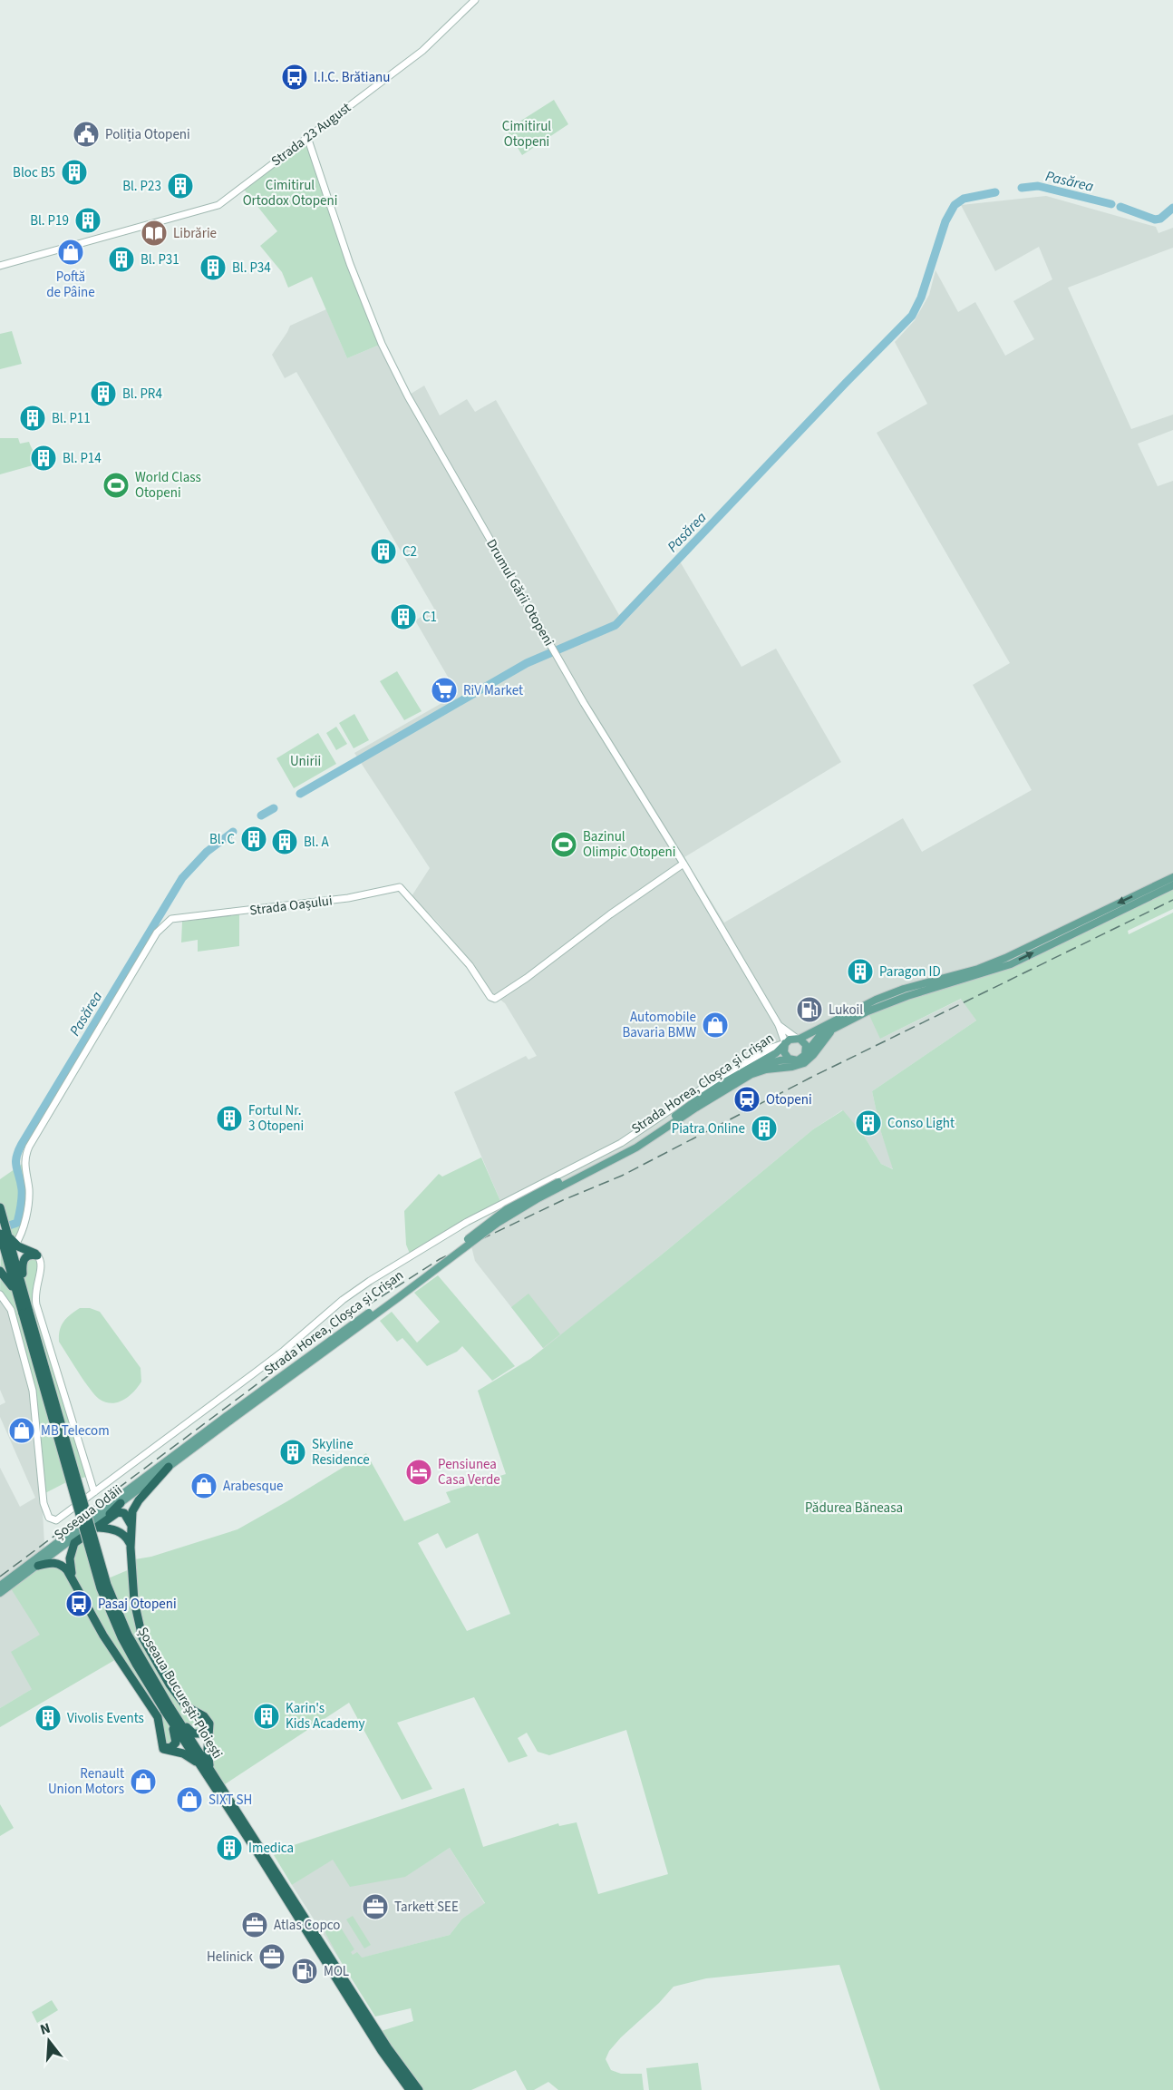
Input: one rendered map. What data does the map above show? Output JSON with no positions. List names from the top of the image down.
{
  "streets": {
    "highway": ["Șoseaua București-Ploiești"],
    "main road": ["Strada Horea, Cloșca și Crișan", "Șoseaua Odăii"],
    "street": ["Strada 23 August", "Drumul Gării Otopeni", "Strada Oașului"]
  },
  "crossings": [
    ["Strada 23 August", "Drumul Gării Otopeni"],
    ["Drumul Gării Otopeni", "Strada Oașului"],
    ["Drumul Gării Otopeni", "Strada Horea, Cloșca și Crișan"],
    ["Strada Horea, Cloșca și Crișan", "Șoseaua Odăii"]
  ],
  "water": ["Pasărea"],
  "parks": [
    "Cimitirul Otopeni",
    "Cimitirul Ortodox Otopeni",
    "Unirii",
    "Pădurea Băneasa"
  ],
  "places": {
    "bus stop": ["I.I.C. Brătianu", "Pasaj Otopeni"],
    "public building": ["Poliția Otopeni"],
    "building": [
      "Bloc B5",
      "Bl. P23",
      "Bl. P19",
      "Bl. P31",
      "Bl. P34",
      "Bl. PR4",
      "Bl. P11",
      "Bl. P14",
      "C2",
      "C1",
      "Bl. C",
      "Bl. A",
      "Paragon ID",
      "Fortul Nr. 3 Otopeni",
      "Conso Light",
      "Piatra Online",
      "Skyline Residence",
      "Karin's Kids Academy",
      "Vivolis Events",
      "Imedica"
    ],
    "library": ["Librărie"],
    "shop": [
      "Poftă de Pâine",
      "Automobile Bavaria BMW",
      "MB Telecom",
      "Arabesque",
      "Renault Union Motors",
      "SIXT SH"
    ],
    "sports": ["World Class Otopeni", "Bazinul Olimpic Otopeni"],
    "supermarket": ["RiV Market"],
    "fuel station": ["Lukoil", "MOL"],
    "station": ["Otopeni"],
    "hotel": ["Pensiunea Casa Verde"],
    "office": ["Tarkett SEE", "Atlas Copco", "Helinick"]
  },
  "north": "top"
}
